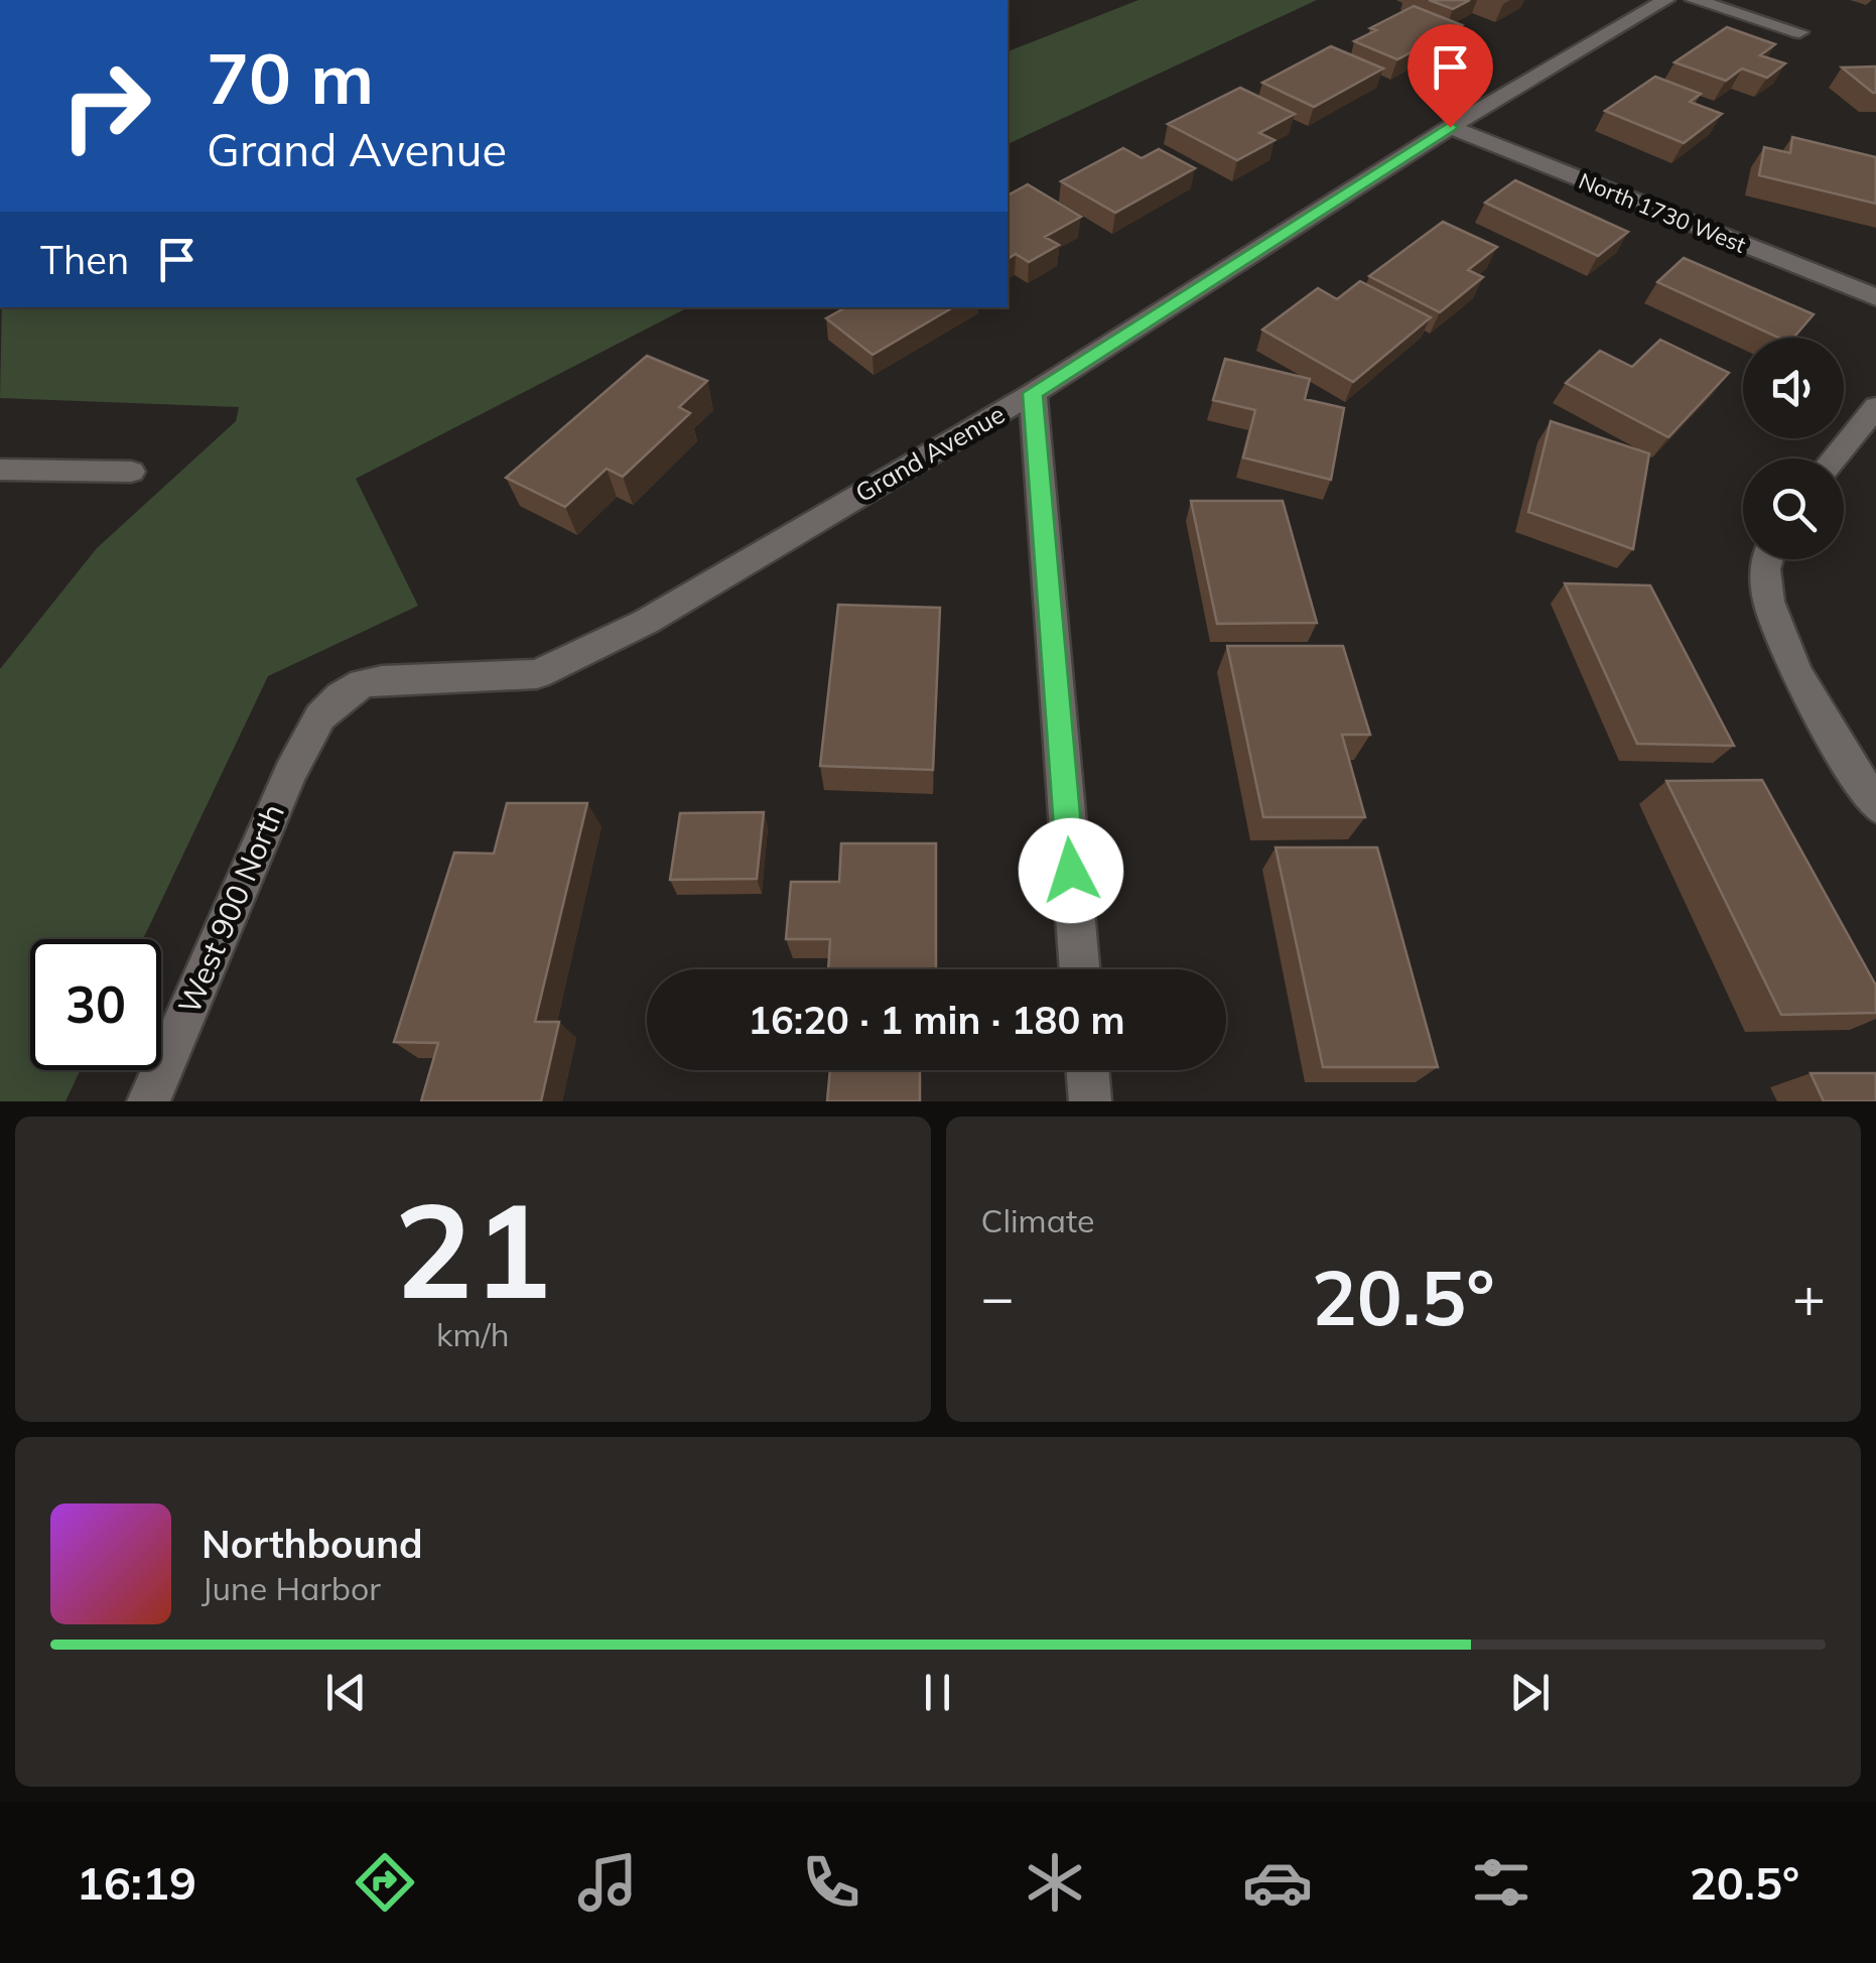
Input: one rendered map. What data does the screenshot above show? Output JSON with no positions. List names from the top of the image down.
{
  "streets": {
    "street": ["North 1730 West", "Grand Avenue", "West 900 North"]
  },
  "crossings": [
    ["North 1730 West", "Grand Avenue"],
    ["Grand Avenue", "West 900 North"]
  ],
  "page": {
    "turn": ["70 m", "Grand Avenue"],
    "then": "Then",
    "limit": "30",
    "trip": "16:20 · 1 min · 180 m",
    "tile": [
      ["21", "km/h"],
      "Climate"
    ],
    "heat": ["−", "20.5°", "+"],
    "song": ["Northbound", "June Harbor"],
    "tabs": ["16:19", "20.5°"]
  }
}
